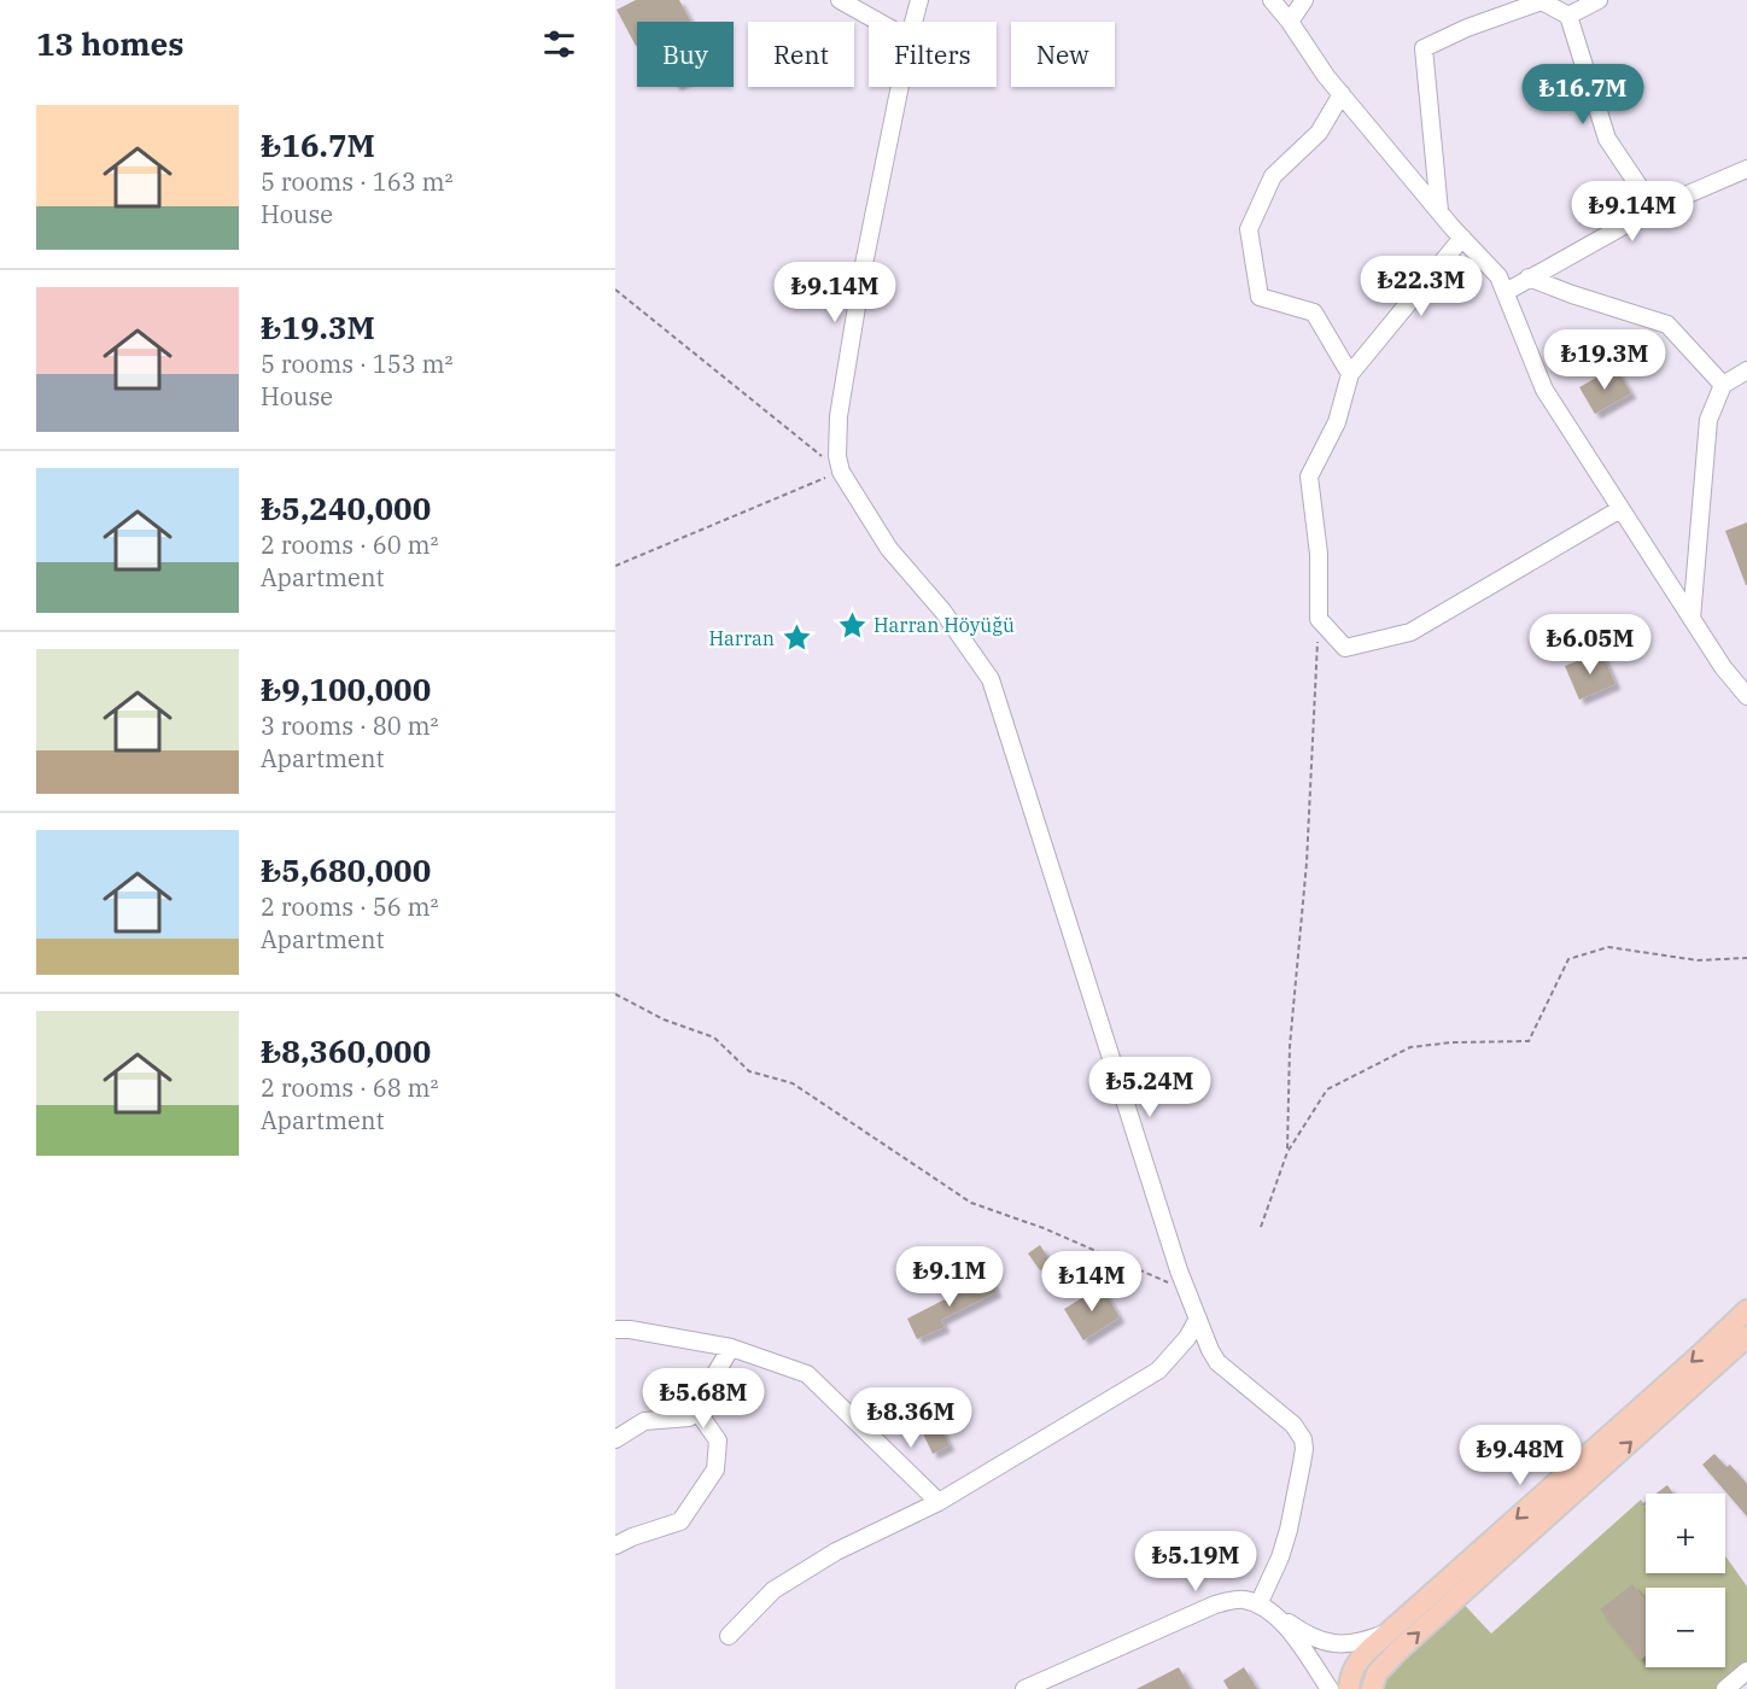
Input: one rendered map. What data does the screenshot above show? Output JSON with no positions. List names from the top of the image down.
{
  "places": {
    "place": ["Harran Höyüğü", "Harran"]
  },
  "page": {
    "heading": "13 homes",
    "chip": [
      "Buy",
      "Rent",
      "Filters",
      "New"
    ],
    "price": [
      "₺16.7M",
      "₺9.14M",
      "₺22.3M",
      "₺9.14M",
      "₺19.3M",
      "₺6.05M",
      "₺5.24M",
      "₺9.1M",
      "₺14M",
      "₺5.68M",
      "₺8.36M",
      "₺9.48M",
      "₺5.19M"
    ],
    "list": [
      {
        "name": "₺16.7M",
        "note": "5 rooms · 163 m² · House"
      },
      {
        "name": "₺19.3M",
        "note": "5 rooms · 153 m² · House"
      },
      {
        "name": "₺5,240,000",
        "note": "2 rooms · 60 m² · Apartment"
      },
      {
        "name": "₺9,100,000",
        "note": "3 rooms · 80 m² · Apartment"
      },
      {
        "name": "₺5,680,000",
        "note": "2 rooms · 56 m² · Apartment"
      },
      {
        "name": "₺8,360,000",
        "note": "2 rooms · 68 m² · Apartment"
      }
    ],
    "map_buttons": ["+", "−"]
  }
}
